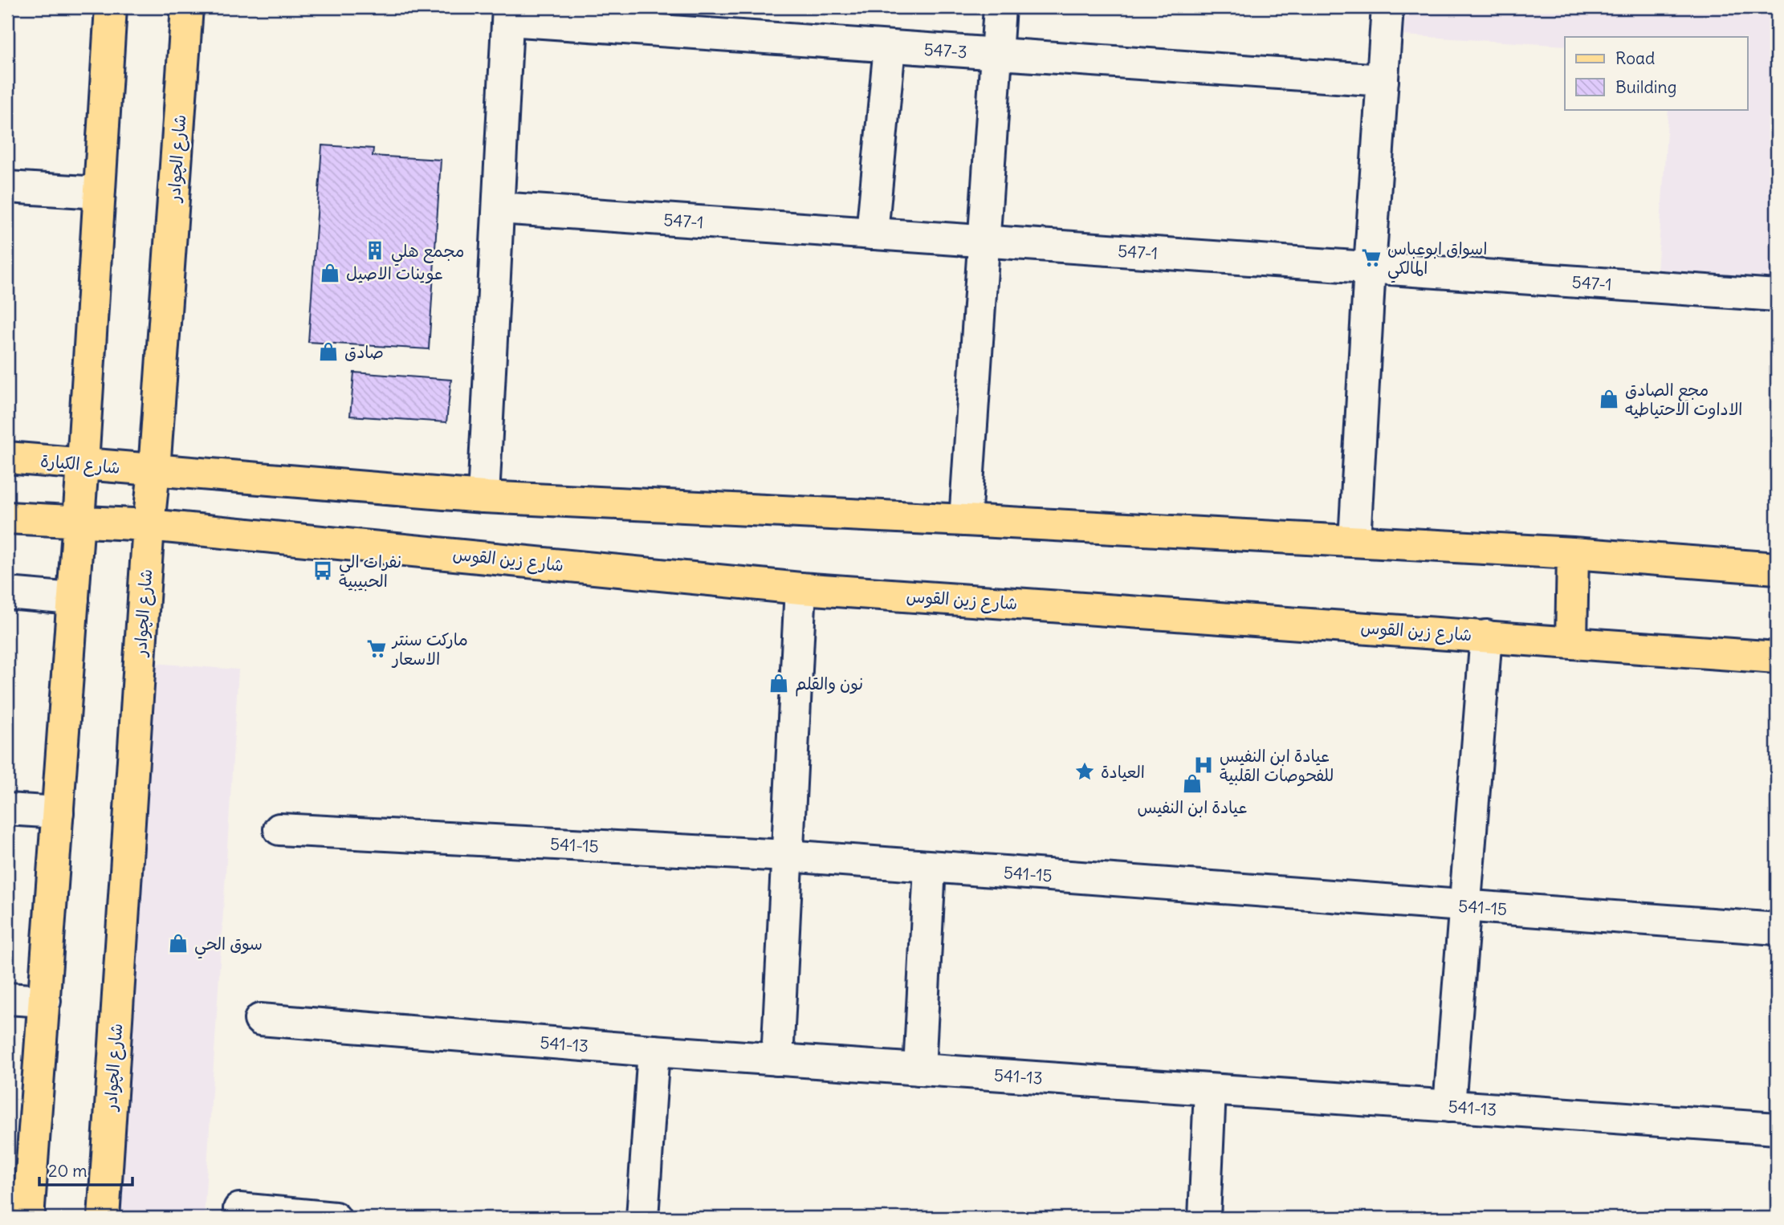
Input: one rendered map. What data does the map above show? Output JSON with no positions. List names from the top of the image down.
{
  "streets": {
    "main road": ["شارع الچوادر", "شارع الكيارة", "شارع زين القوس"],
    "street": [
      "547-3",
      "547-1",
      "541-15",
      "541-13"
    ]
  },
  "crossings": [
    ["شارع الچوادر", "شارع الكيارة"],
    ["شارع الچوادر", "شارع زين القوس"]
  ],
  "places": {
    "building": ["مجمع هلي"],
    "supermarket": ["اسواق ابوعباس المالكي", "ماركت سنتر الاسعار"],
    "shop": [
      "عوينات الاصيل",
      "صادق",
      "مجع الصادق الاداوت الاحتياطيه",
      "نون والقلم",
      "عيادة ابن النفيس",
      "سوق الحي"
    ],
    "bus stop": ["نفرات الى الحبيبية"],
    "hospital": ["عيادة ابن النفيس للفحوصات القلبية"],
    "place": ["العيادة"]
  },
  "legend": ["Road", "Building"],
  "scale_bar": "20 m"
}
